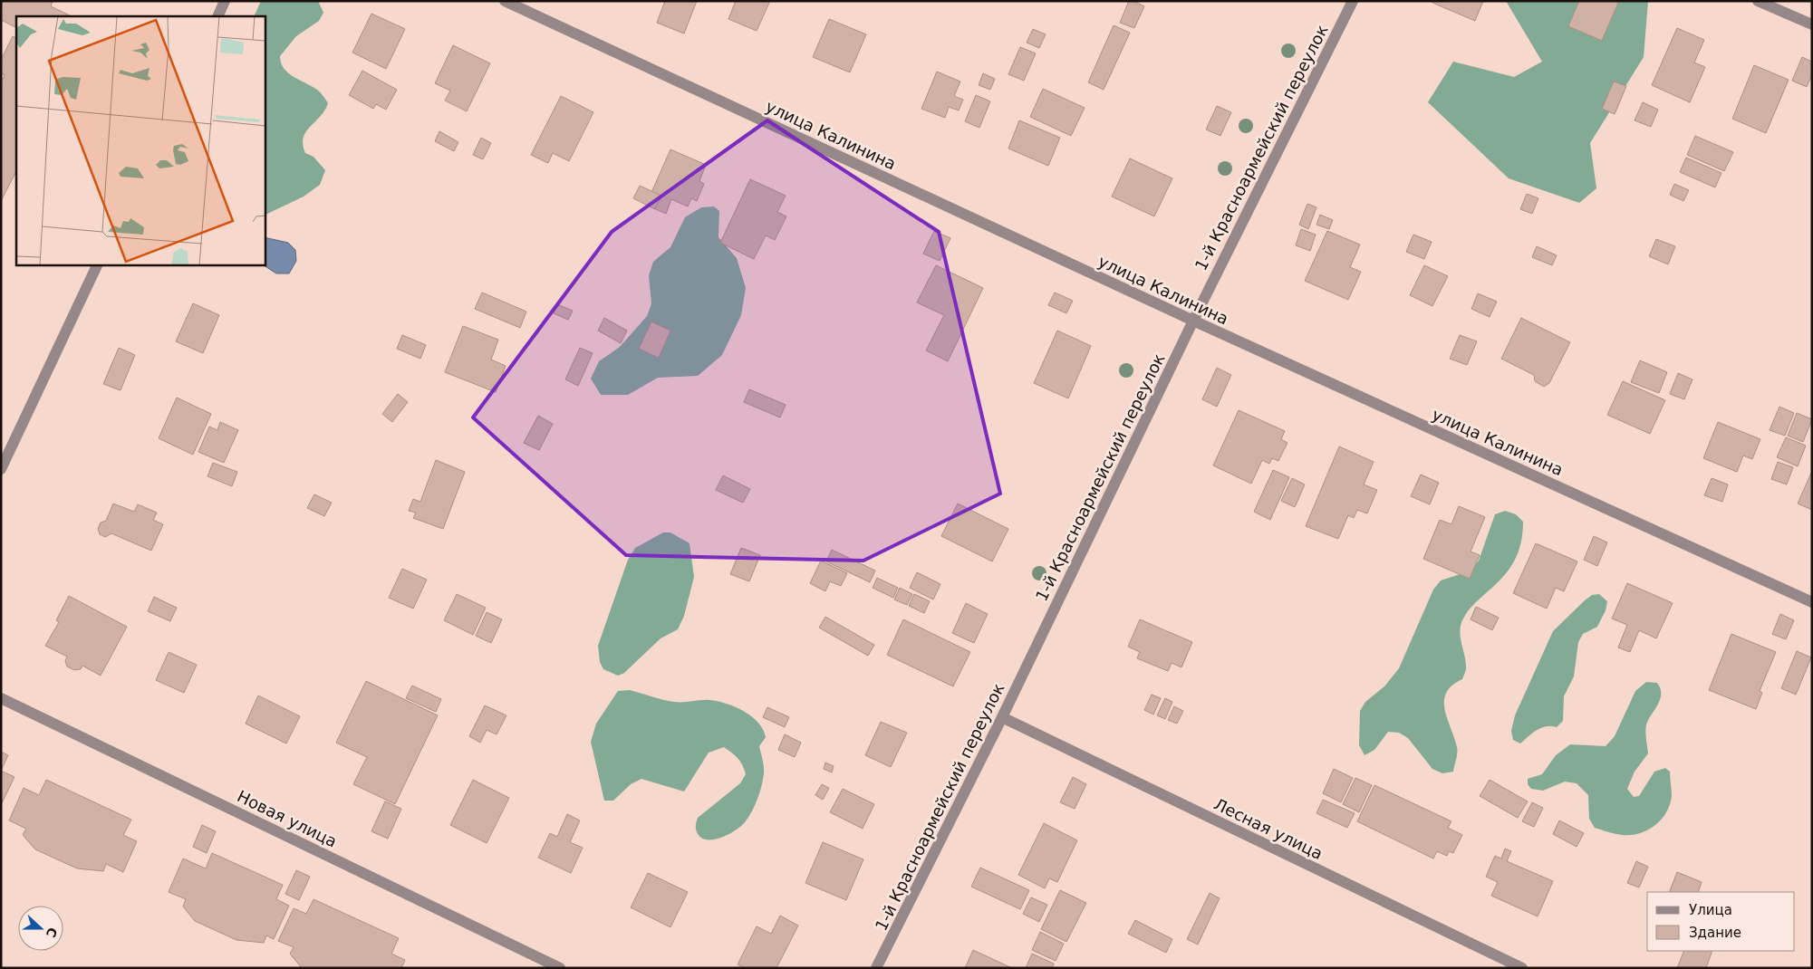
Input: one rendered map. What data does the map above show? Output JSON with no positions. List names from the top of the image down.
{
  "streets": {
    "street": [
      "улица Калинина",
      "1-й Красноармейский переулок",
      "Новая улица",
      "Лесная улица"
    ]
  },
  "crossings": [
    ["улица Калинина", "1-й Красноармейский переулок"],
    ["1-й Красноармейский переулок", "Лесная улица"]
  ],
  "legend": ["Улица", "Здание"],
  "north": "right"
}
